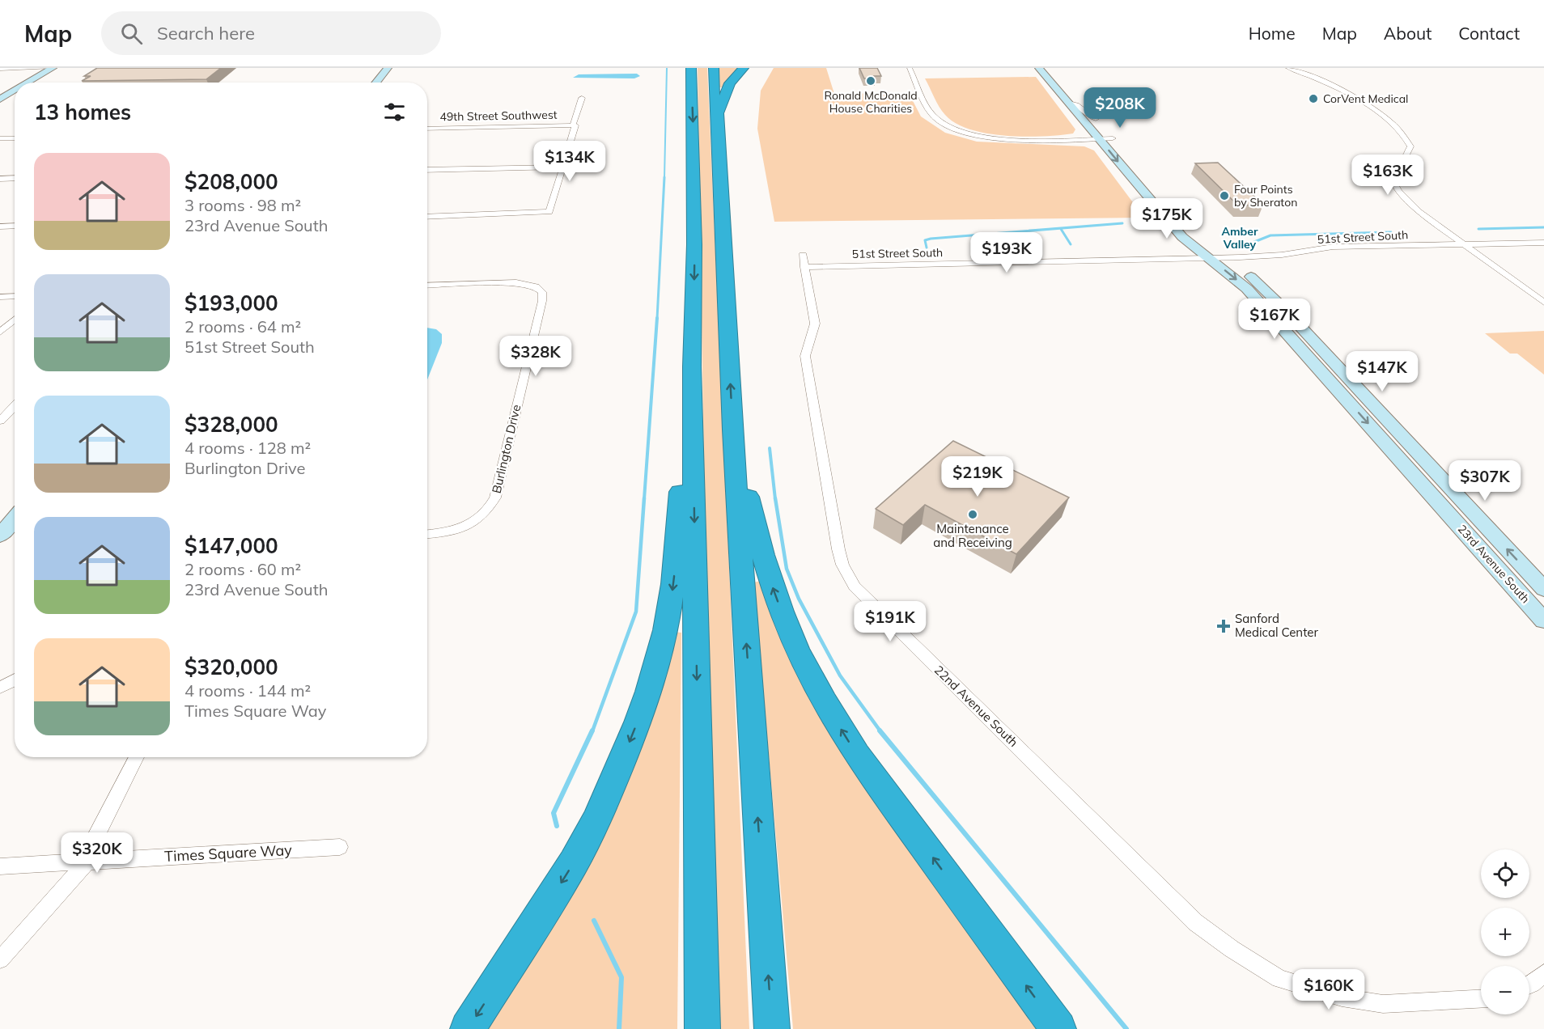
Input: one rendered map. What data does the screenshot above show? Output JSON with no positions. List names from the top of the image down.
{
  "streets": {
    "street": [
      "49th Street Southwest",
      "51st Street South",
      "Burlington Drive",
      "23rd Avenue South",
      "22nd Avenue South",
      "Times Square Way"
    ]
  },
  "crossings": [
    ["51st Street South", "23rd Avenue South"],
    ["51st Street South", "22nd Avenue South"]
  ],
  "districts": ["Amber Valley"],
  "places": {
    "other": [
      "Ronald McDonald House Charities",
      "CorVent Medical",
      "Four Points by Sheraton",
      "Maintenance and Receiving"
    ],
    "health": ["Sanford Medical Center"]
  },
  "page": {
    "header": "Map",
    "search": "Search here",
    "nav": [
      "Home",
      "Map",
      "About",
      "Contact"
    ],
    "heading": "13 homes",
    "price": [
      "$208K",
      "$134K",
      "$163K",
      "$175K",
      "$193K",
      "$167K",
      "$328K",
      "$147K",
      "$219K",
      "$307K",
      "$191K",
      "$320K",
      "$160K"
    ],
    "list": [
      {
        "name": "$208,000",
        "note": "3 rooms · 98 m² · 23rd Avenue South"
      },
      {
        "name": "$193,000",
        "note": "2 rooms · 64 m² · 51st Street South"
      },
      {
        "name": "$328,000",
        "note": "4 rooms · 128 m² · Burlington Drive"
      },
      {
        "name": "$147,000",
        "note": "2 rooms · 60 m² · 23rd Avenue South"
      },
      {
        "name": "$320,000",
        "note": "4 rooms · 144 m² · Times Square Way"
      }
    ],
    "map_buttons": ["+", "−"]
  }
}
